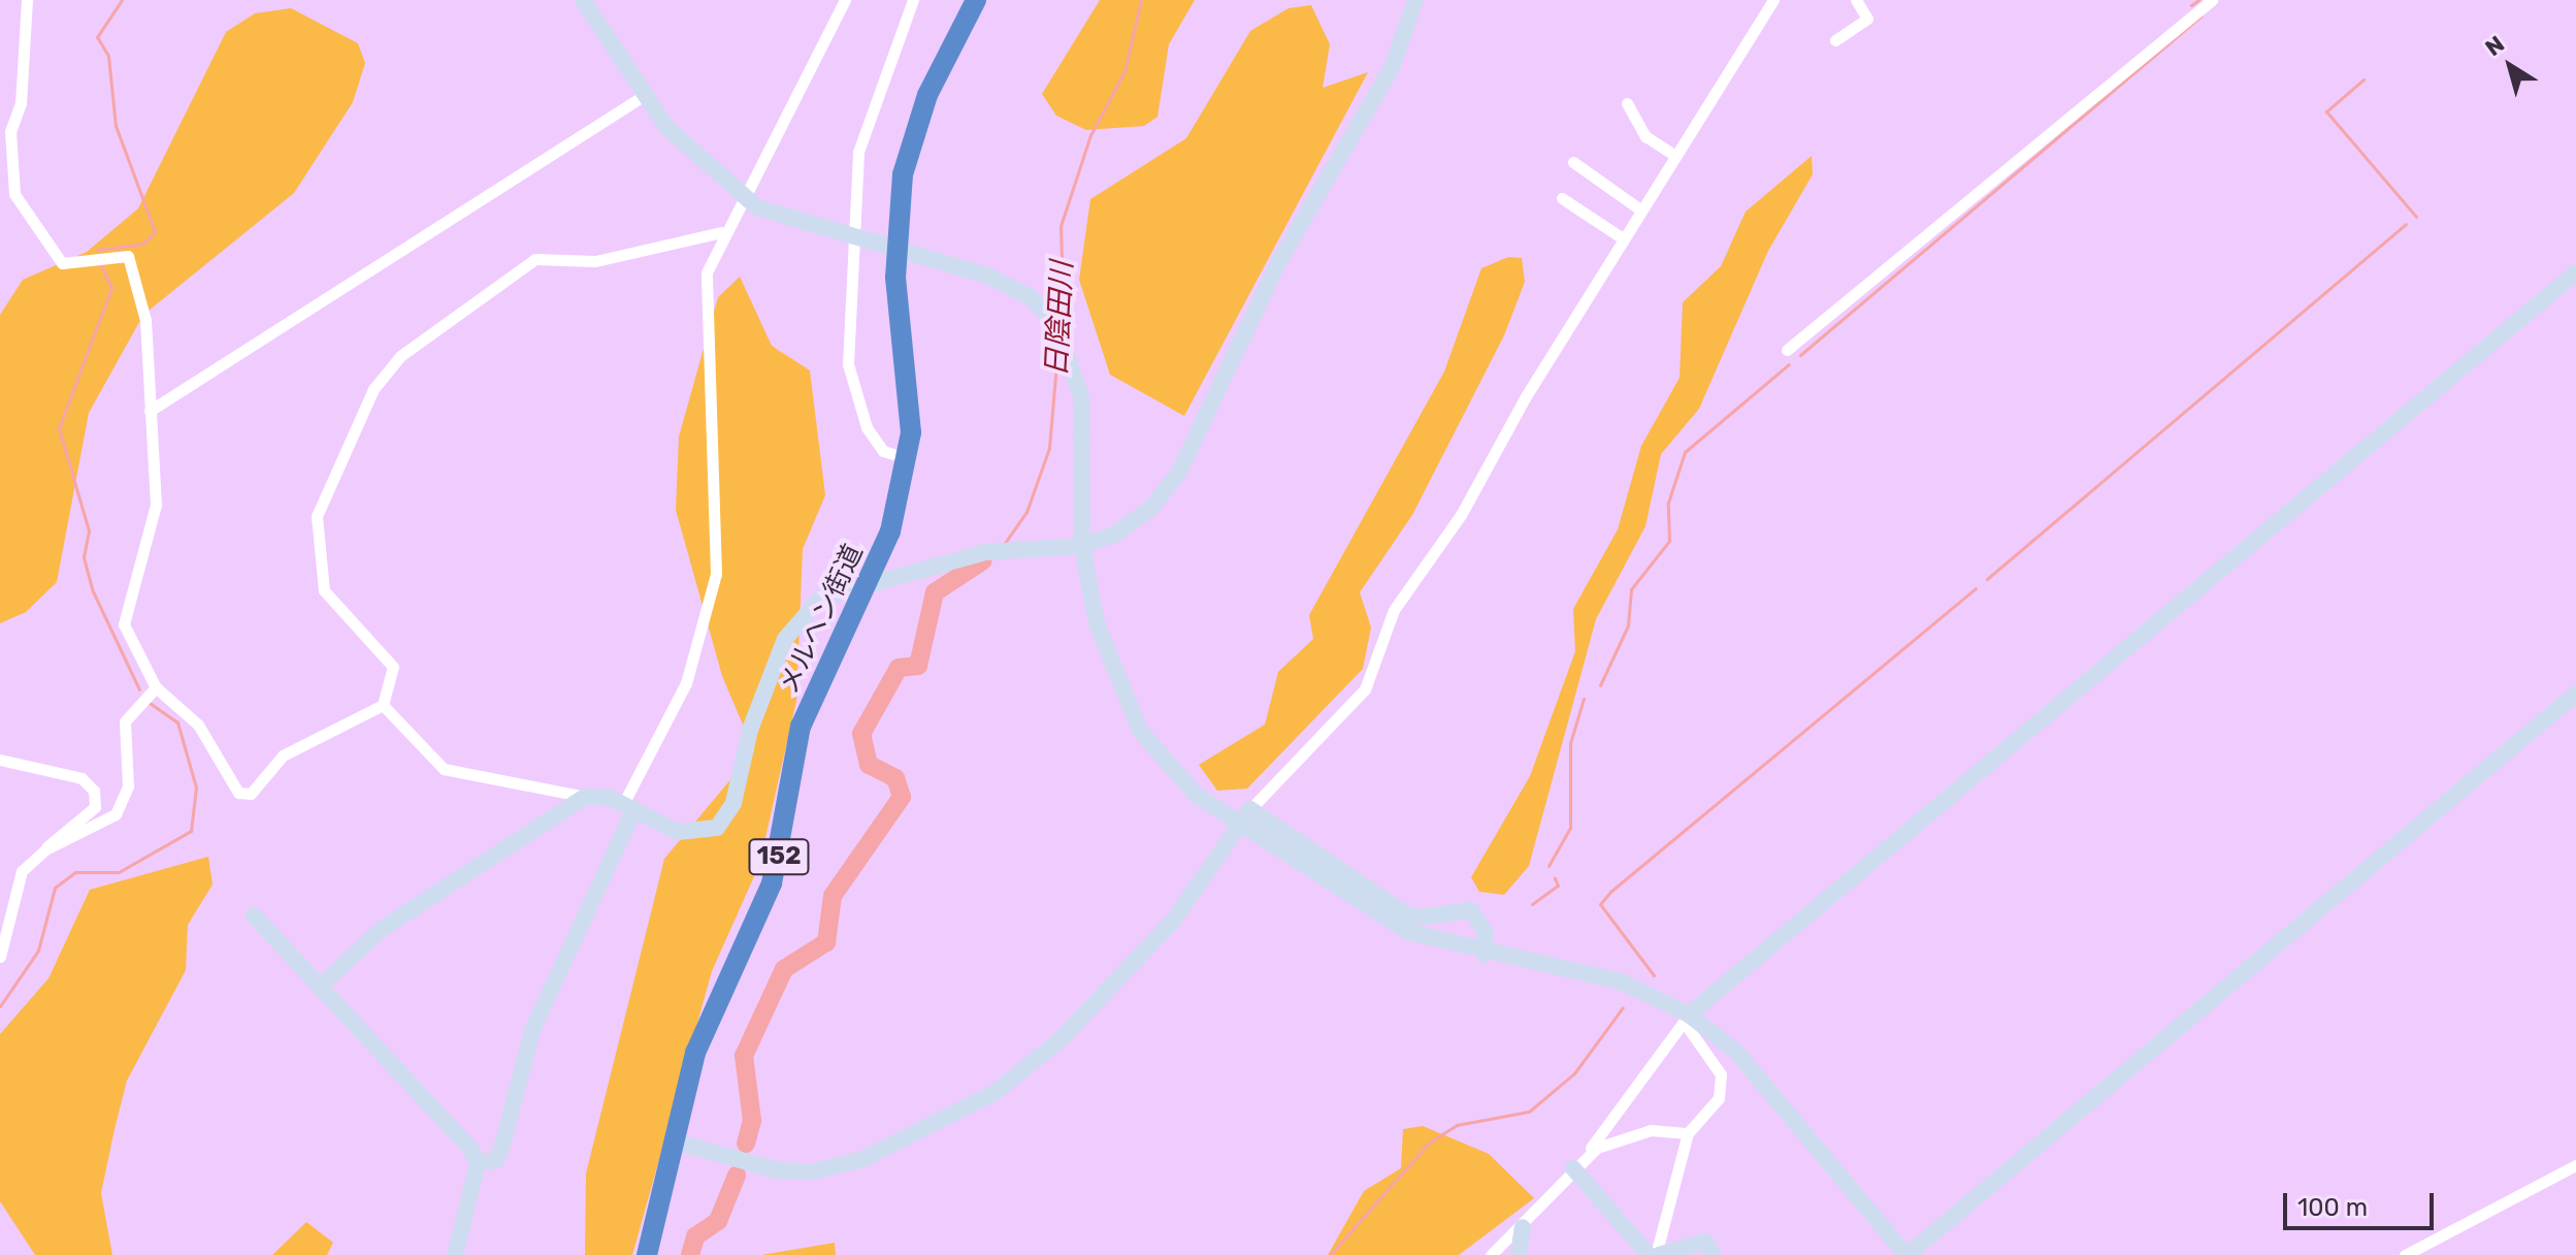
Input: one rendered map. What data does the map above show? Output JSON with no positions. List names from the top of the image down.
{
  "streets": {
    "highway": ["メルヘン街道", "152"]
  },
  "water": ["日陰田川"],
  "scale_bar": "100 m",
  "north": "top left"
}
